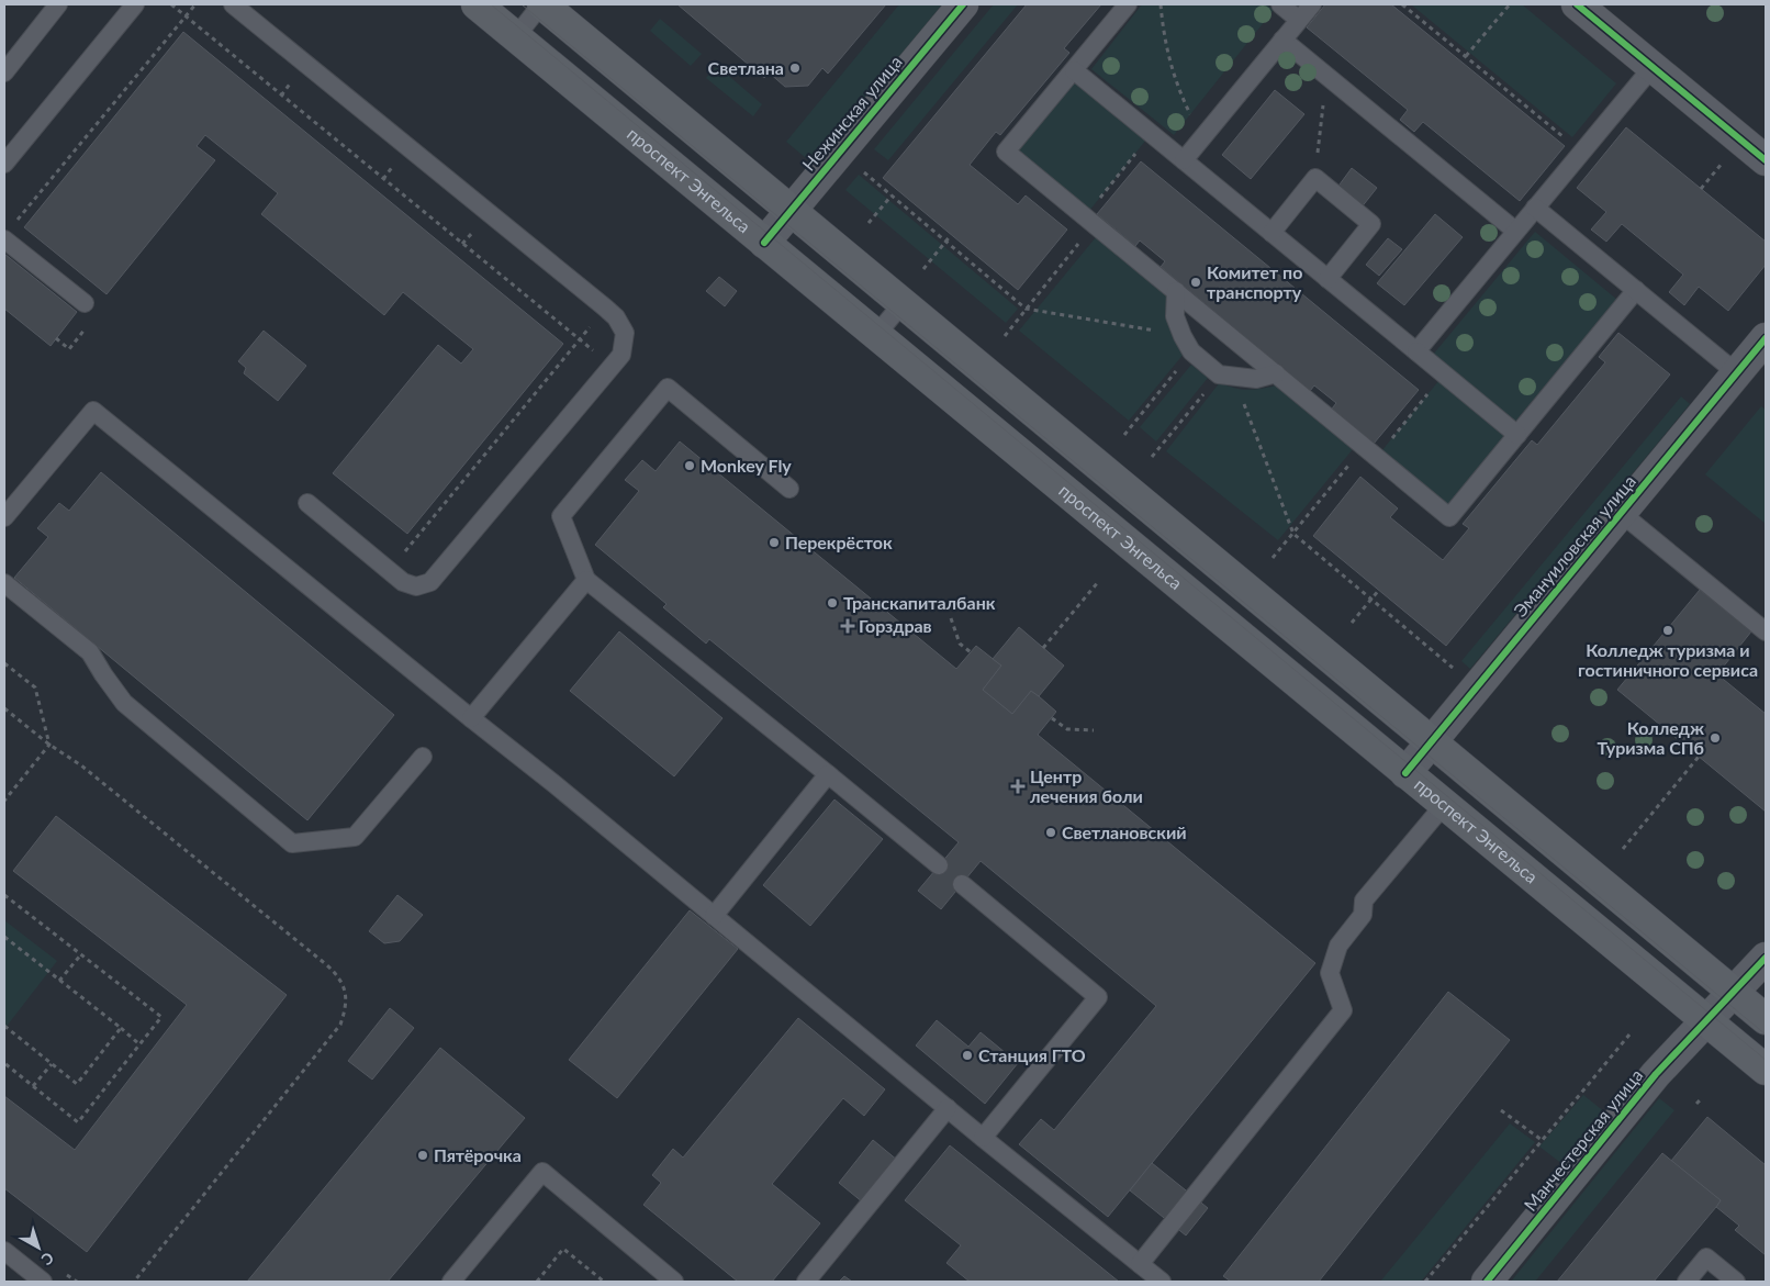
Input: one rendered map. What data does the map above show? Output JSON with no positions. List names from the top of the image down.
{
  "streets": {
    "main road": ["проспект Энгельса"],
    "street": ["Нежинская улица", "Эмануиловская улица", "Манчестерская улица"]
  },
  "crossings": [
    ["Нежинская улица", "проспект Энгельса"],
    ["проспект Энгельса", "Эмануиловская улица"],
    ["проспект Энгельса", "Манчестерская улица"]
  ],
  "places": {
    "other": [
      "Светлана",
      "Комитет по транспорту",
      "Monkey Fly",
      "Перекрёсток",
      "Транскапиталбанк",
      "Колледж туризма и гостиничного сервиса",
      "Колледж Туризма СПб",
      "Светлановский",
      "Станция ГТО",
      "Пятёрочка"
    ],
    "health": ["Горздрав", "Центр лечения боли"]
  },
  "north": "bottom right"
}
